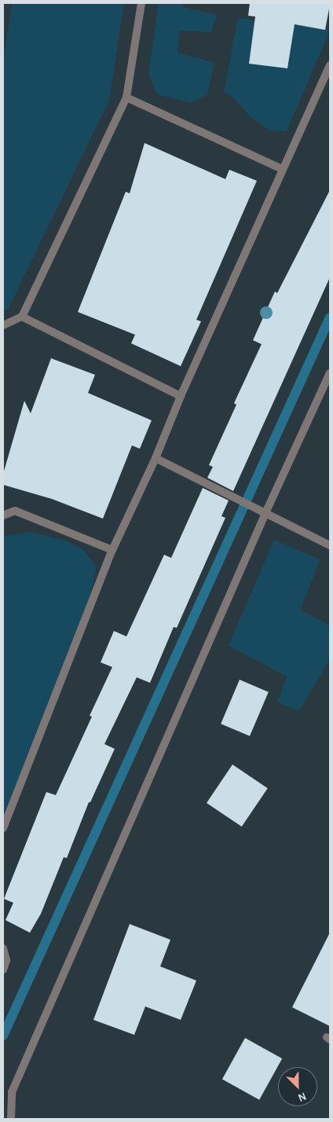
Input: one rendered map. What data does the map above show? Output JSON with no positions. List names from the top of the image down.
{
  "north": "bottom right"
}
